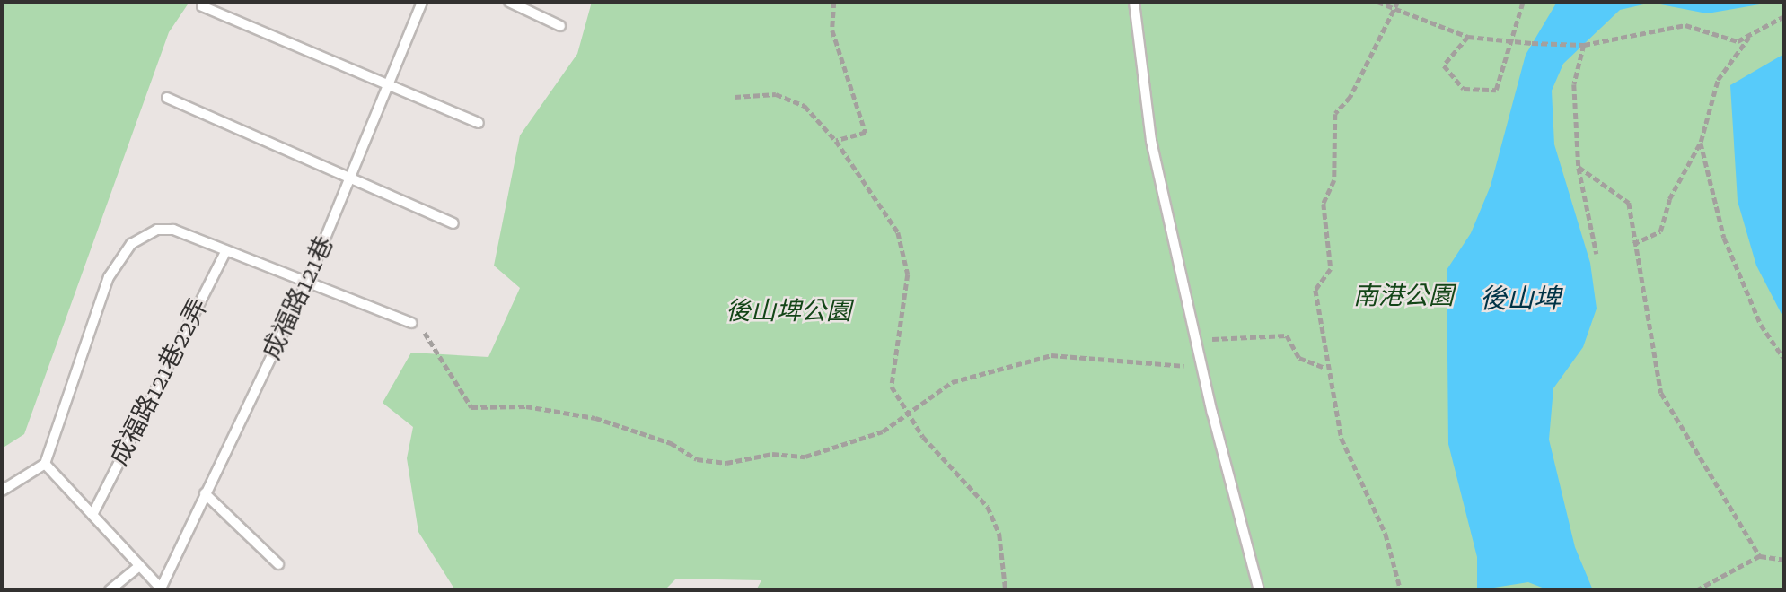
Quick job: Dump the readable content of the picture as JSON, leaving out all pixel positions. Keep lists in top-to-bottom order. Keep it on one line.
{"streets":{"lane":["成福路121巷","成福路121巷22弄"]},"water":["後山埤"],"parks":["南港公園","後山埤公園"]}
